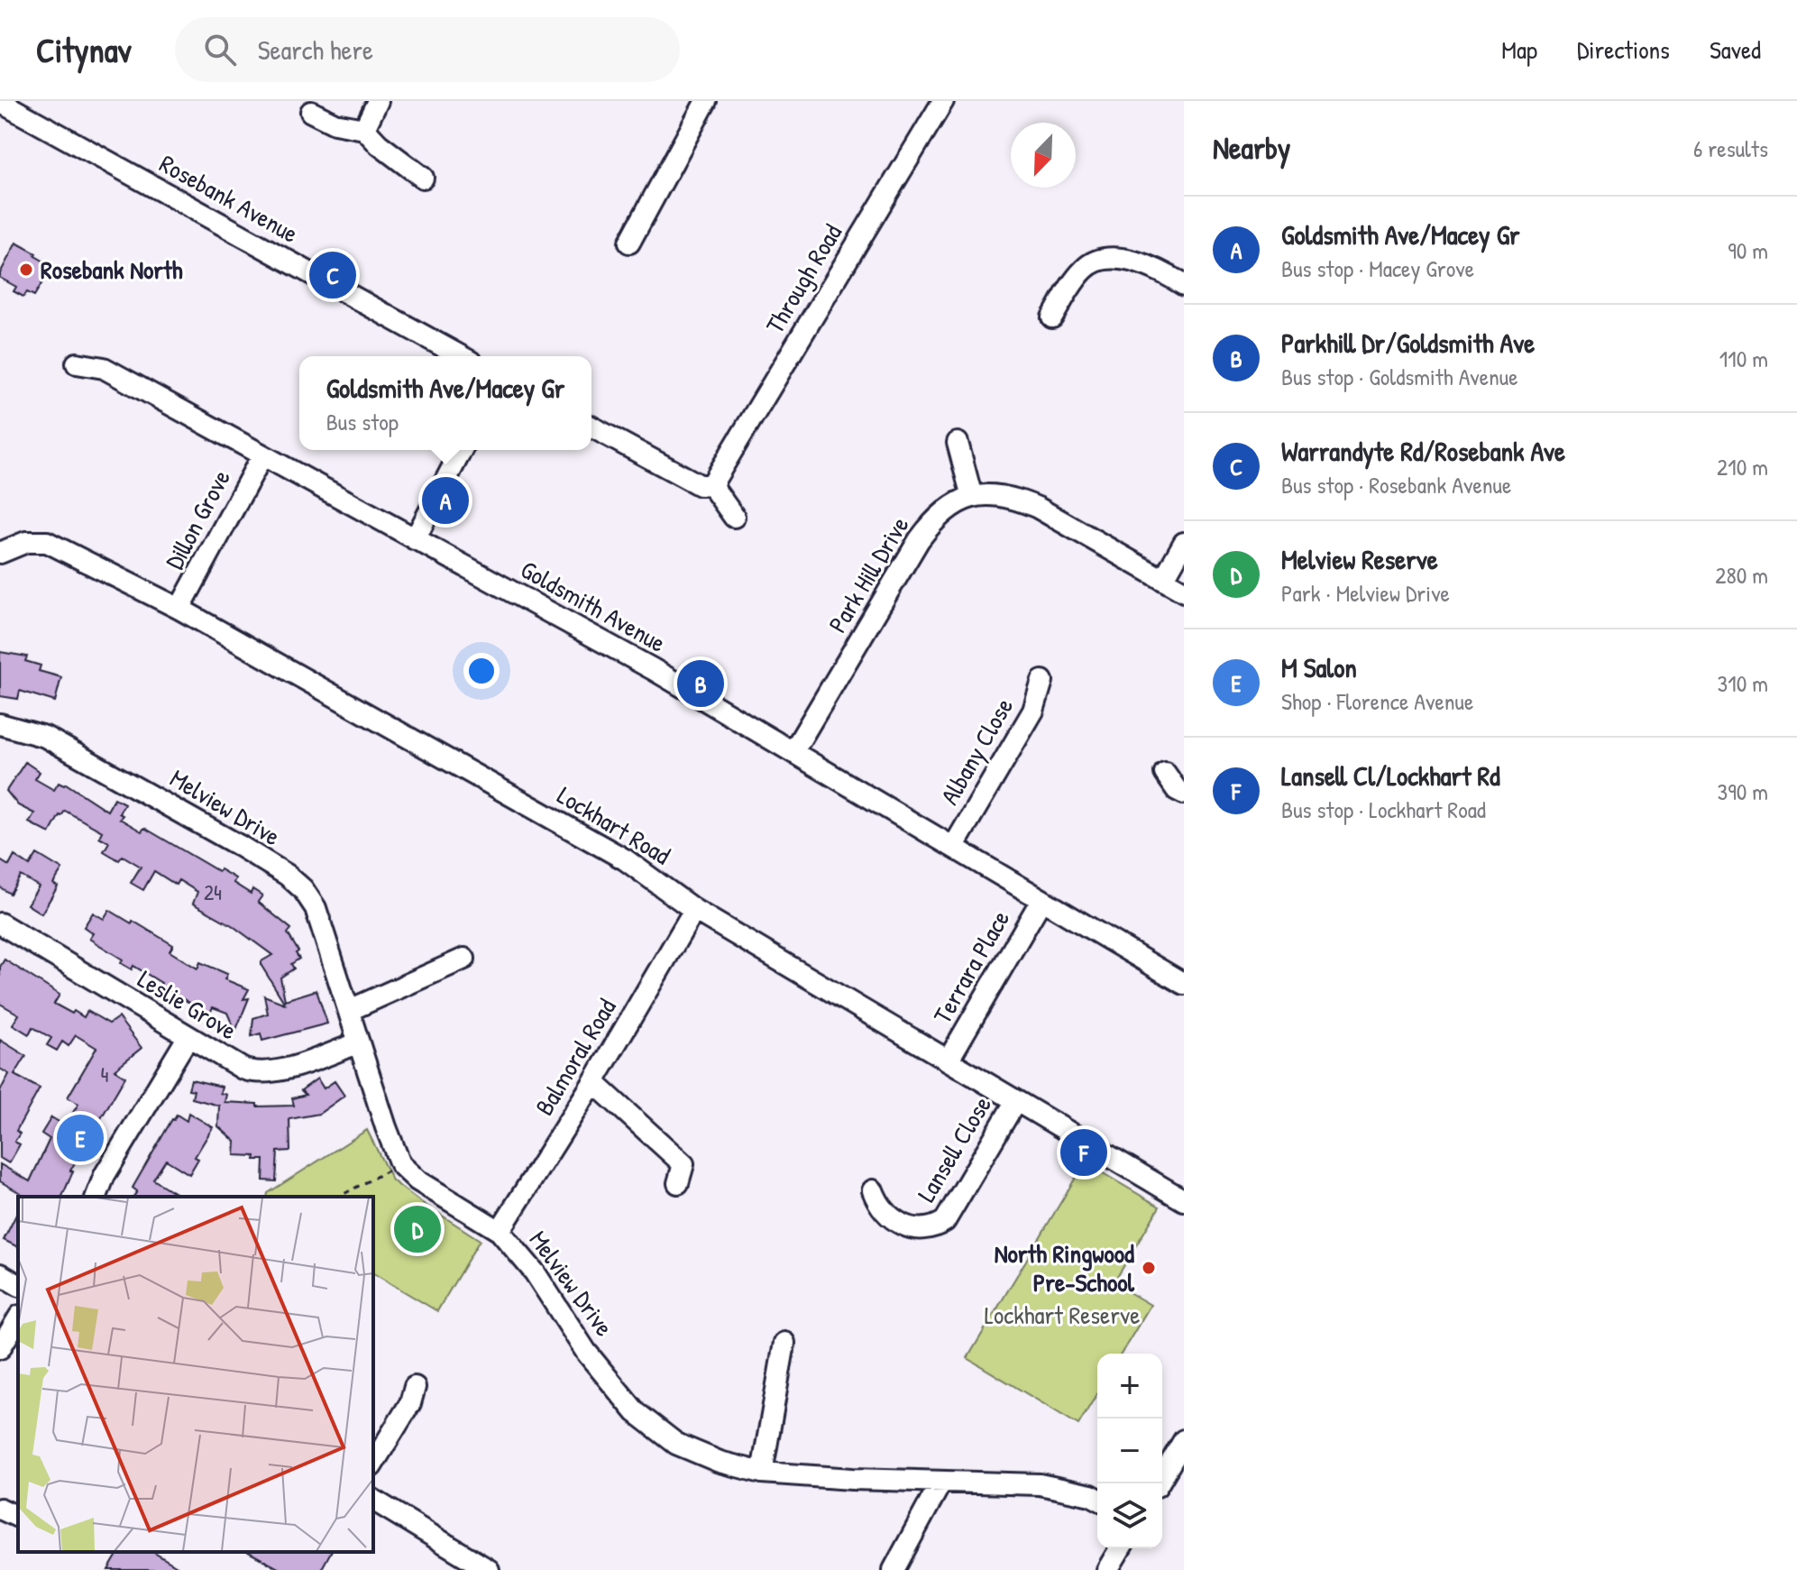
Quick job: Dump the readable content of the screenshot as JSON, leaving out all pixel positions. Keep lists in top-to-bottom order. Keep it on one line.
{"streets":{"street":["Rosebank Avenue","Through Road","Dillon Grove","Park Hill Drive","Goldsmith Avenue","Albany Close","Melview Drive","Lockhart Road","Terrara Place","Leslie Grove","Balmoral Road","Lansell Close"]},"crossings":[["Dillon Grove","Goldsmith Avenue"],["Dillon Grove","Lockhart Road"],["Park Hill Drive","Goldsmith Avenue"],["Goldsmith Avenue","Albany Close"],["Goldsmith Avenue","Terrara Place"],["Melview Drive","Leslie Grove"],["Melview Drive","Balmoral Road"],["Lockhart Road","Terrara Place"],["Lockhart Road","Balmoral Road"],["Lockhart Road","Lansell Close"]],"parks":["Lockhart Reserve"],"places":["Rosebank North","North Ringwood Pre-School"],"house_numbers":["24","4"],"north":"bottom left","page":{"header":"Citynav","search":"Search here","nav":["Map","Directions","Saved"],"heading":["Nearby","6 results"],"list":[{"mark":"A","name":"Goldsmith Ave/Macey Gr","note":"Bus stop · Macey Grove","value":"90 m"},{"mark":"B","name":"Parkhill Dr/Goldsmith Ave","note":"Bus stop · Goldsmith Avenue","value":"110 m"},{"mark":"C","name":"Warrandyte Rd/Rosebank Ave","note":"Bus stop · Rosebank Avenue","value":"210 m"},{"mark":"D","name":"Melview Reserve","note":"Park · Melview Drive","value":"280 m"},{"mark":"E","name":"M Salon","note":"Shop · Florence Avenue","value":"310 m"},{"mark":"F","name":"Lansell Cl/Lockhart Rd","note":"Bus stop · Lockhart Road","value":"390 m"}],"pins":["C","A","B","E","F","D"],"popup":["Goldsmith Ave/Macey Gr","Bus stop"],"map_buttons":["+","−"]}}
